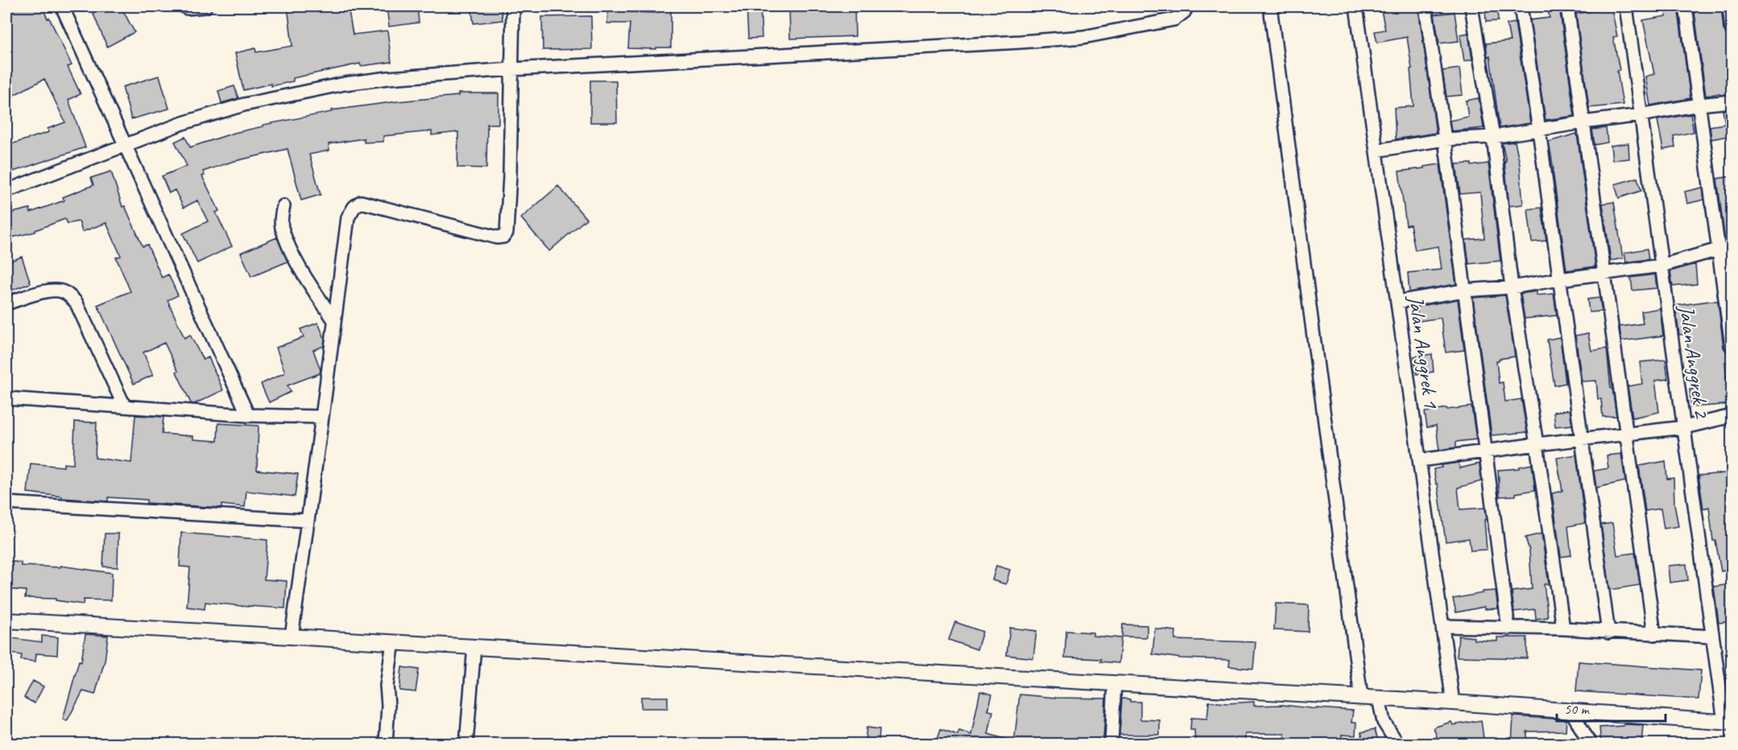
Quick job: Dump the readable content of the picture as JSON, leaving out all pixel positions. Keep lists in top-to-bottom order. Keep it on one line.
{"streets":{"street":["Jalan Anggrek 1","Jalan Anggrek 2"]},"scale_bar":"50 m"}
